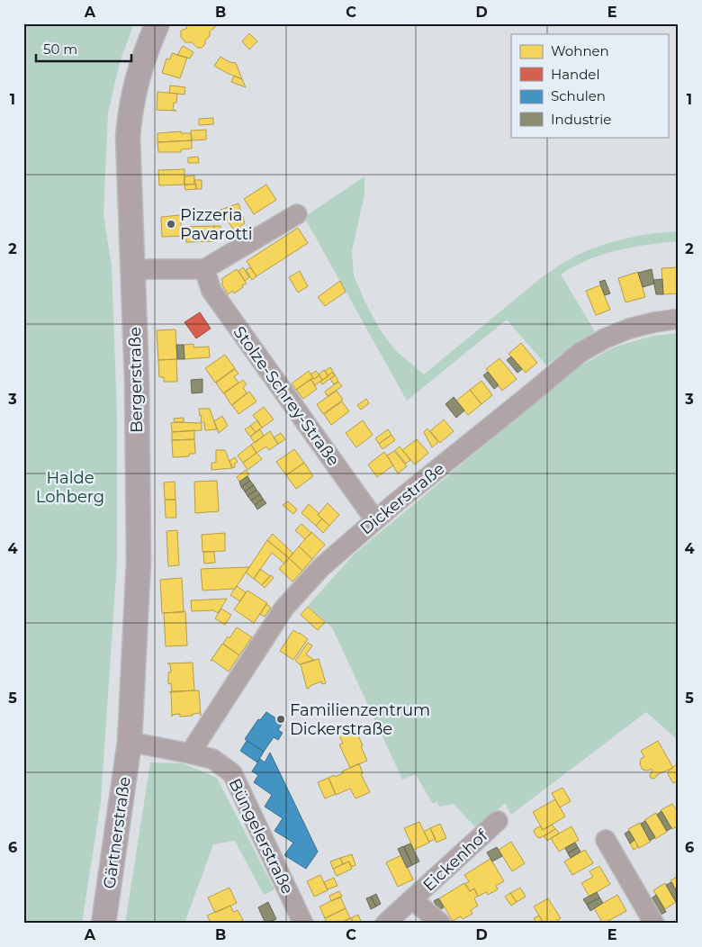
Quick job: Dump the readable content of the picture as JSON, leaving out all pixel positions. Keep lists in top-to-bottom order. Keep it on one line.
{"streets":{"main road":["Bergerstraße","Gärtnerstraße"],"street":["Stolze-Schrey-Straße","Dickerstraße","Büngelerstraße","Eickenhof"]},"crossings":[["Bergerstraße","Gärtnerstraße"],["Bergerstraße","Büngelerstraße"],["Stolze-Schrey-Straße","Dickerstraße"],["Dickerstraße","Büngelerstraße"],["Gärtnerstraße","Büngelerstraße"]],"parks":["Halde Lohberg"],"places":["Pizzeria Pavarotti","Familienzentrum Dickerstraße"],"legend":["Wohnen","Handel","Schulen","Industrie"],"scale_bar":"50 m","grid":{"columns":["A","B","C","D","E"],"rows":["1","2","3","4","5","6"]}}
